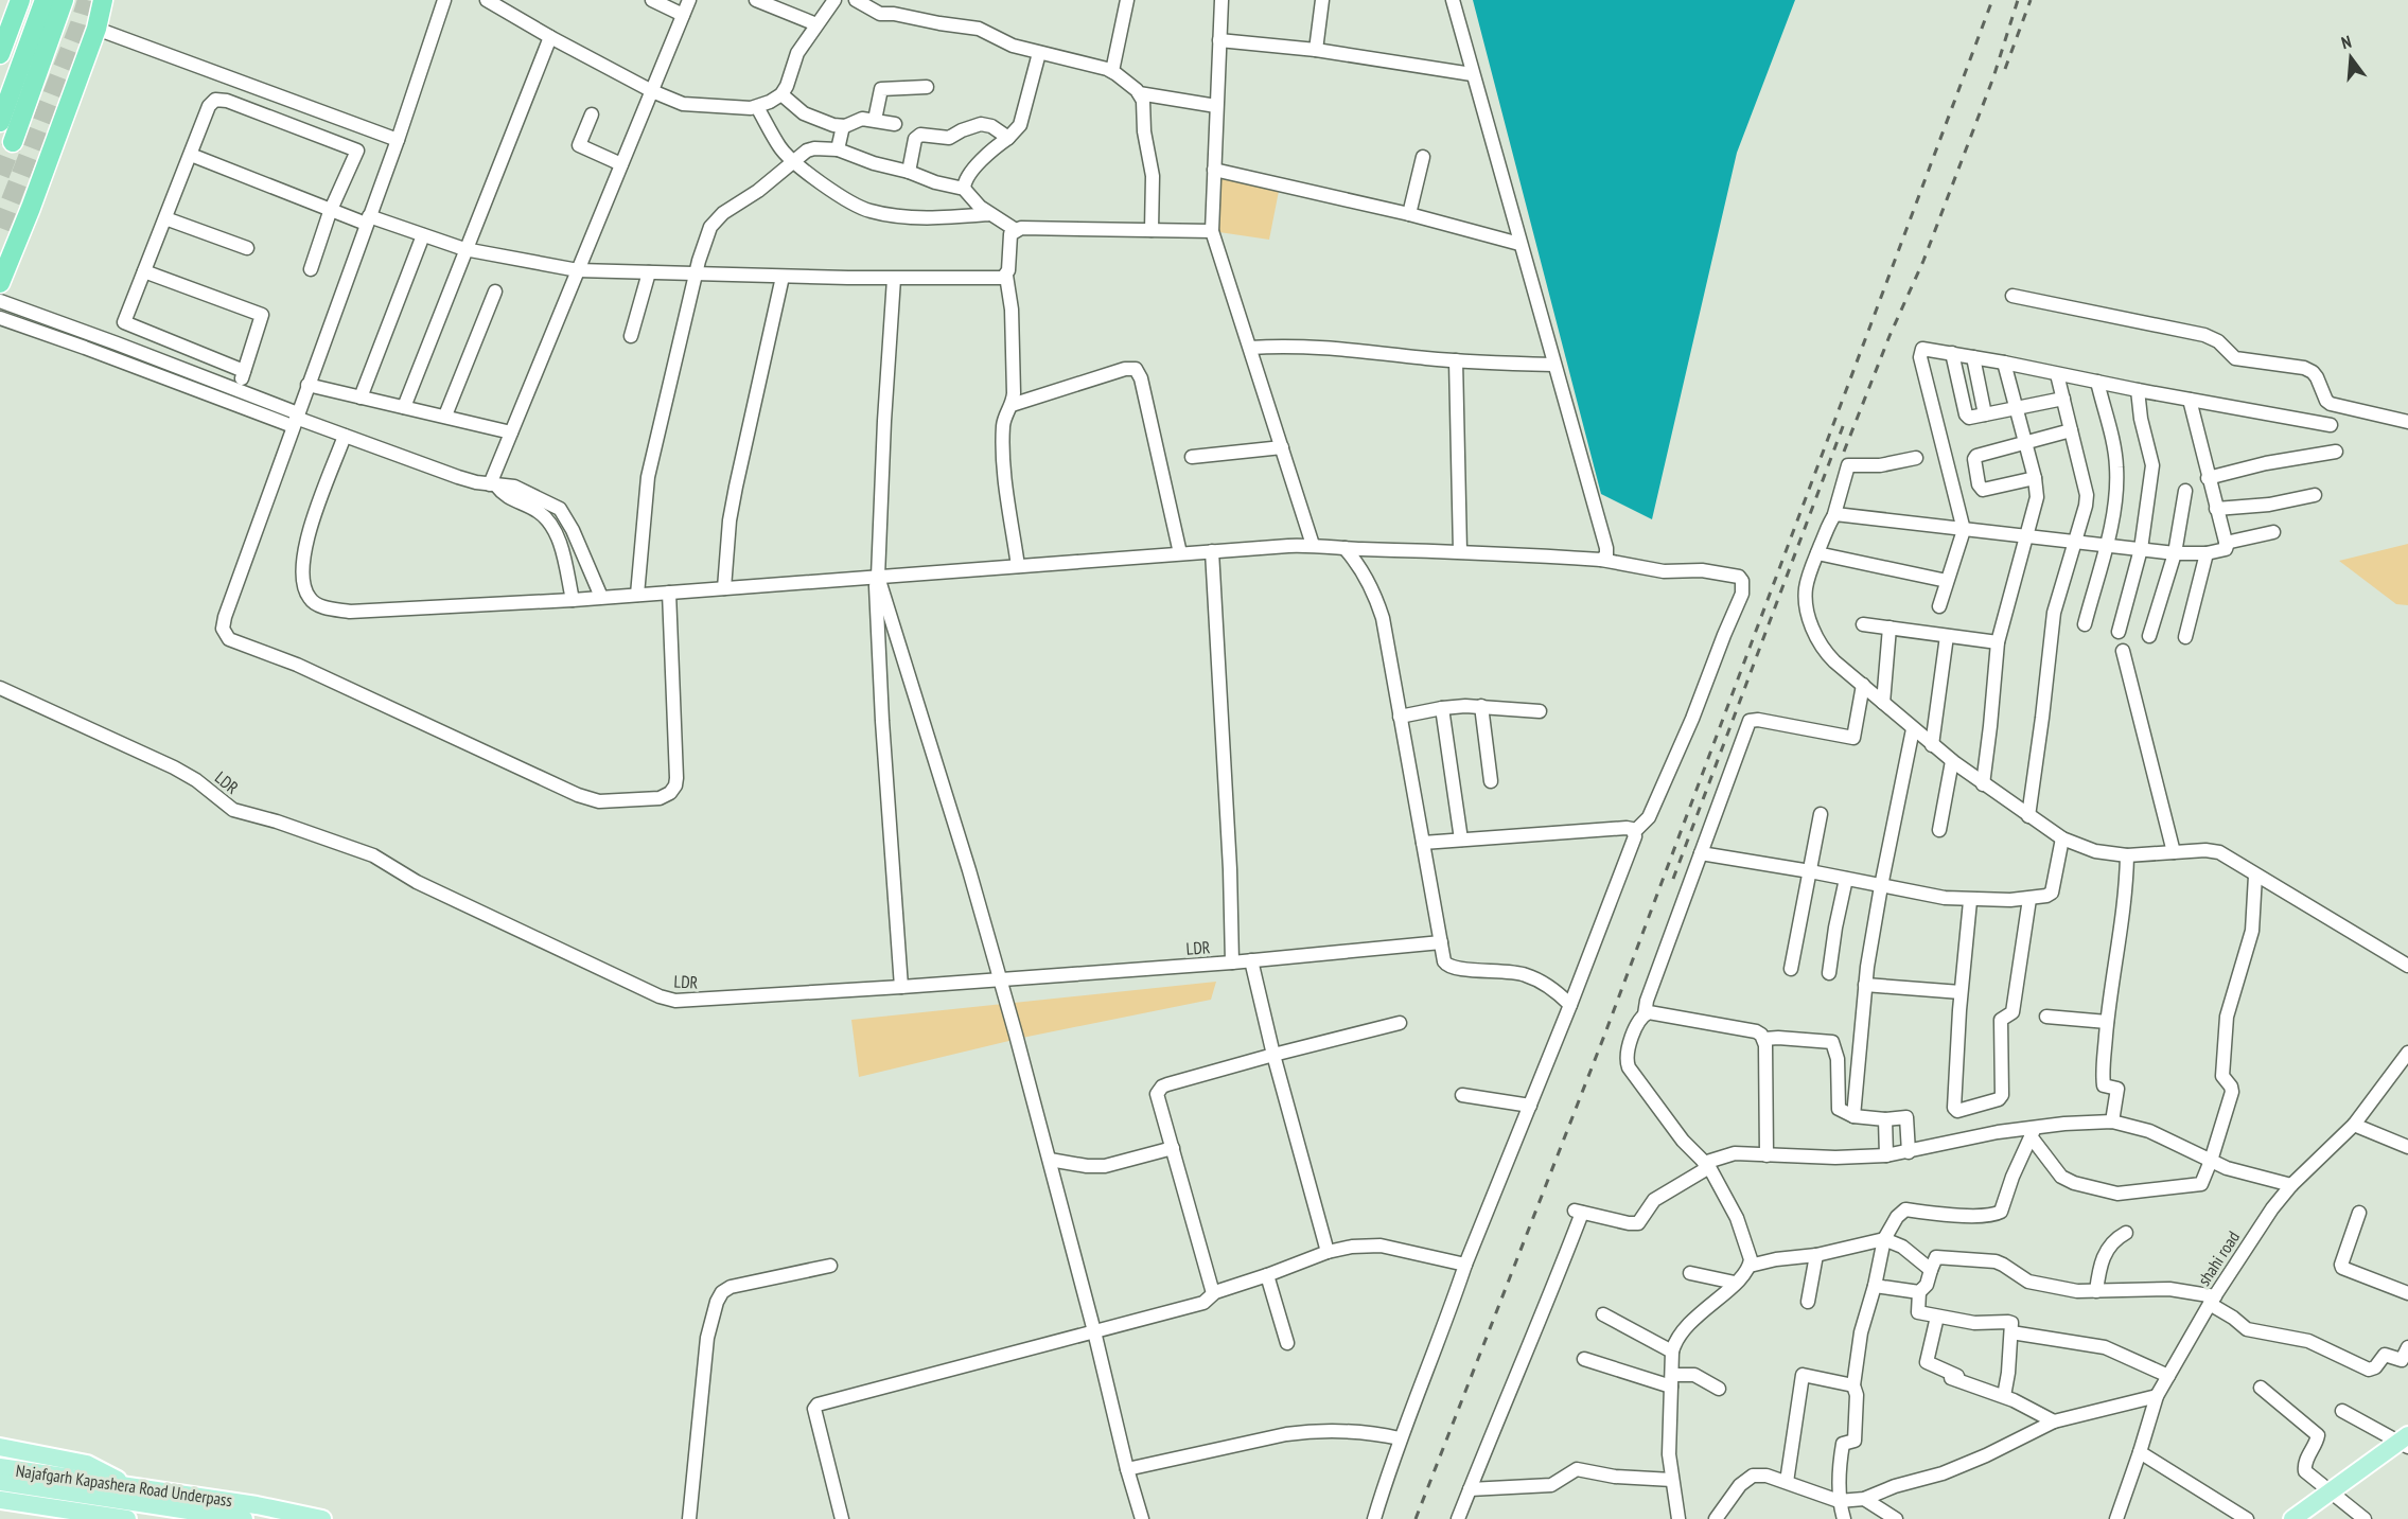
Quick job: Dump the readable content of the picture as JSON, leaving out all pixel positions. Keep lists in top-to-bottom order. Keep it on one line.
{"streets":{"main road":["Najafgarh Kapashera Road Underpass"],"street":["LDR","shahi road"]},"north":"top"}
